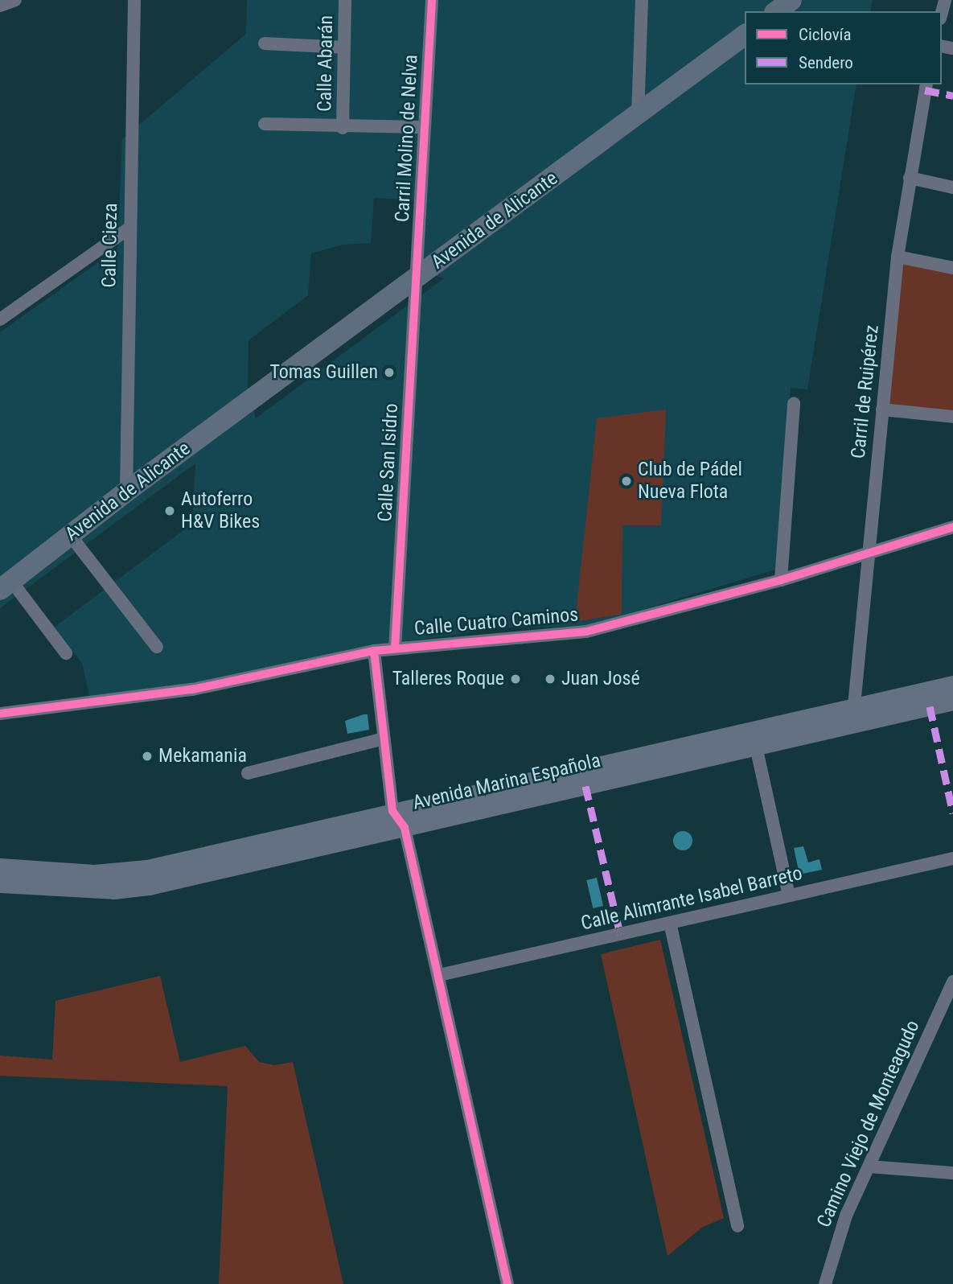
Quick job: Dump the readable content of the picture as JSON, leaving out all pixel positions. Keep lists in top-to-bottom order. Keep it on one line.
{"streets":{"main road":["Avenida de Alicante","Avenida Marina Española"],"street":["Calle Abarán","Carril Molino de Nelva","Calle Cieza","Carril de Ruipérez","Calle San Isidro","Calle Cuatro Caminos","Calle Alimrante Isabel Barreto","Camino Viejo de Monteagudo"]},"crossings":[["Carril Molino de Nelva","Avenida de Alicante"],["Carril Molino de Nelva","Calle San Isidro"],["Avenida de Alicante","Calle Cieza"],["Avenida de Alicante","Calle San Isidro"],["Carril de Ruipérez","Calle Cuatro Caminos"],["Carril de Ruipérez","Avenida Marina Española"],["Calle San Isidro","Calle Cuatro Caminos"]],"places":["Tomas Guillen","Club de Pádel Nueva Flota","Autoferro H&V Bikes","Talleres Roque","Juan José","Mekamania"],"legend":["Ciclovía","Sendero"]}
